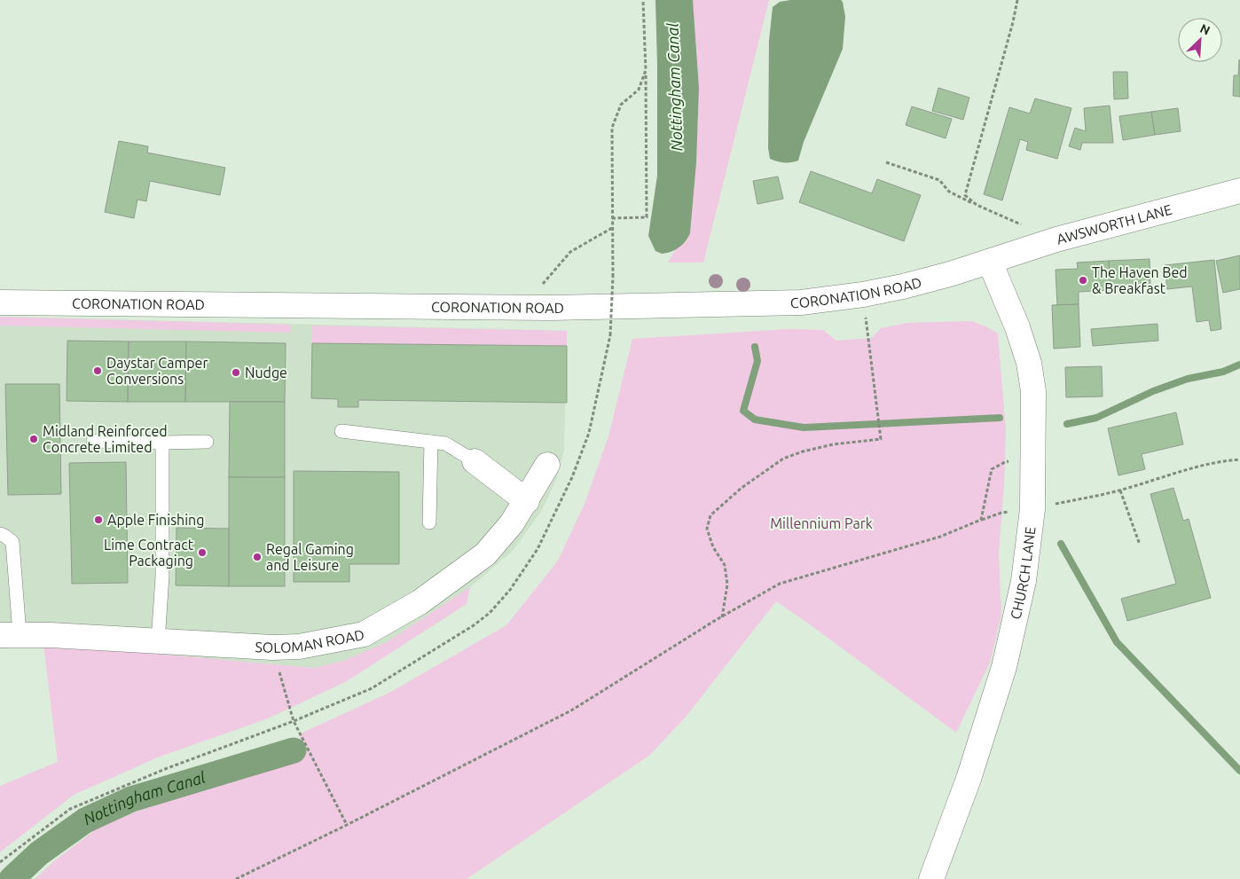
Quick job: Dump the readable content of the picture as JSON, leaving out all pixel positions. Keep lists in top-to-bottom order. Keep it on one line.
{"streets":{"street":["AWSWORTH LANE","CORONATION ROAD","CHURCH LANE","SOLOMAN ROAD"]},"crossings":[["AWSWORTH LANE","CORONATION ROAD"],["AWSWORTH LANE","CHURCH LANE"],["CORONATION ROAD","CHURCH LANE"]],"water":["Nottingham Canal"],"parks":["Millennium Park"],"places":["The Haven Bed & Breakfast","Daystar Camper Conversions","Nudge","Midland Reinforced Concrete Limited","Apple Finishing","Lime Contract Packaging","Regal Gaming and Leisure"],"north":"top right"}
